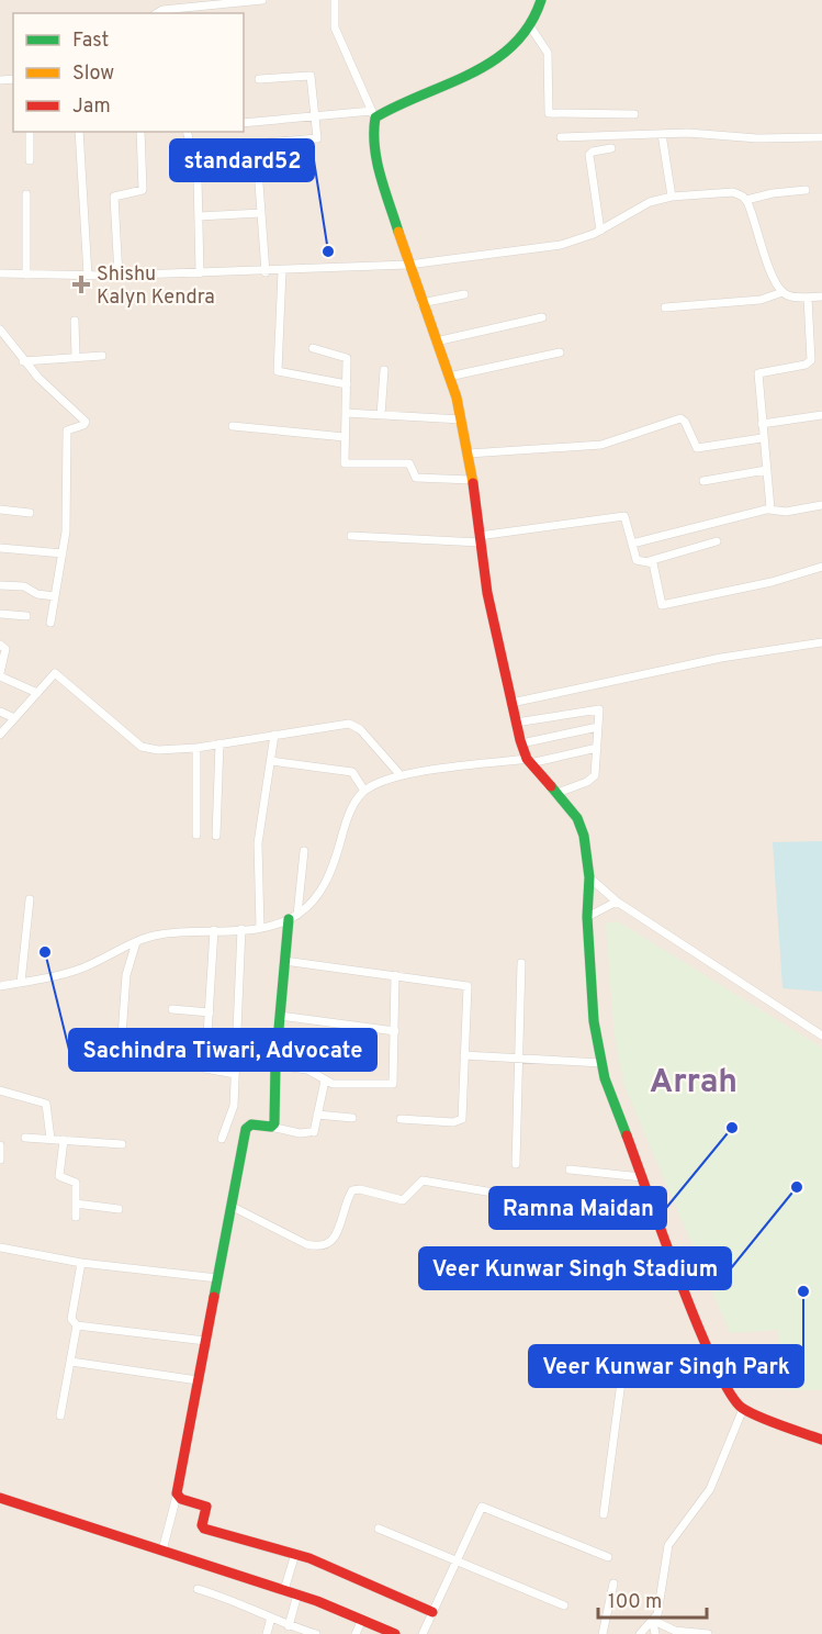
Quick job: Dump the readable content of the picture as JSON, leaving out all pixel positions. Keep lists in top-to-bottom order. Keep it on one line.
{"districts":["Arrah"],"places":{"other":["standard52","Sachindra Tiwari, Advocate","Ramna Maidan","Veer Kunwar Singh Stadium","Veer Kunwar Singh Park"],"health":["Shishu Kalyn Kendra"]},"legend":["Fast","Slow","Jam"],"scale_bar":"100 m"}
